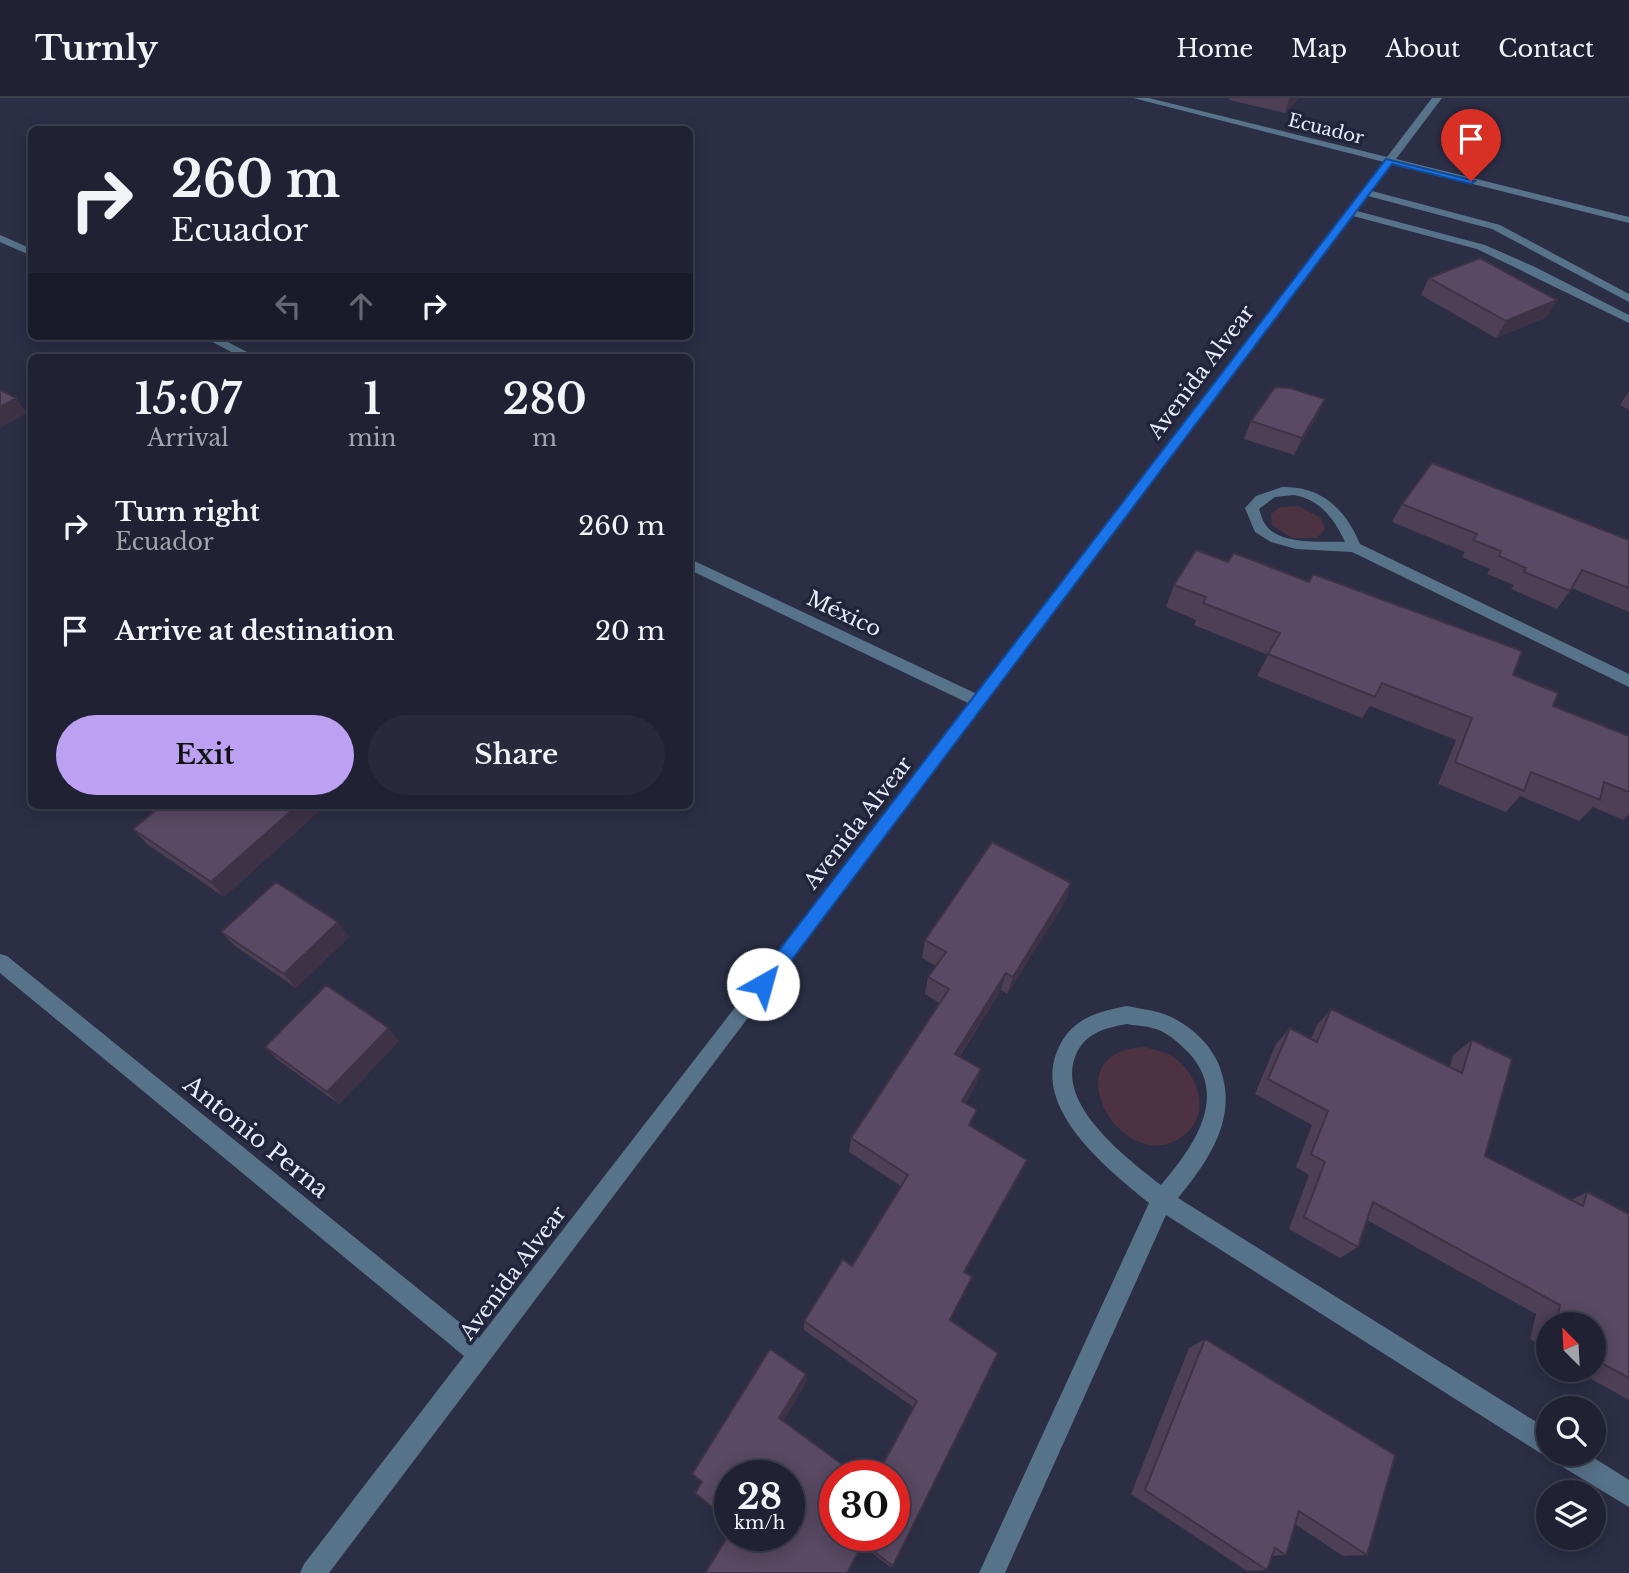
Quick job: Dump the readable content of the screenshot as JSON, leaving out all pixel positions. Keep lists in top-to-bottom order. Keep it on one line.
{"streets":{"street":["Ecuador","Avenida Alvear","México","Antonio Perna"]},"crossings":[["Ecuador","Avenida Alvear"],["Avenida Alvear","México"],["Avenida Alvear","Antonio Perna"]],"north":"top left","page":{"header":"Turnly","nav":["Home","Map","About","Contact"],"turn":["260 m","Ecuador"],"eta":["15:07","Arrival","1","min","280","m"],"list":[{"name":"Turn right","note":"Ecuador","value":"260 m"},{"name":"Arrive at destination","value":"20 m"}],"buttons":["Exit","Share"],"speed":"28 km/h","limit":"30"}}
